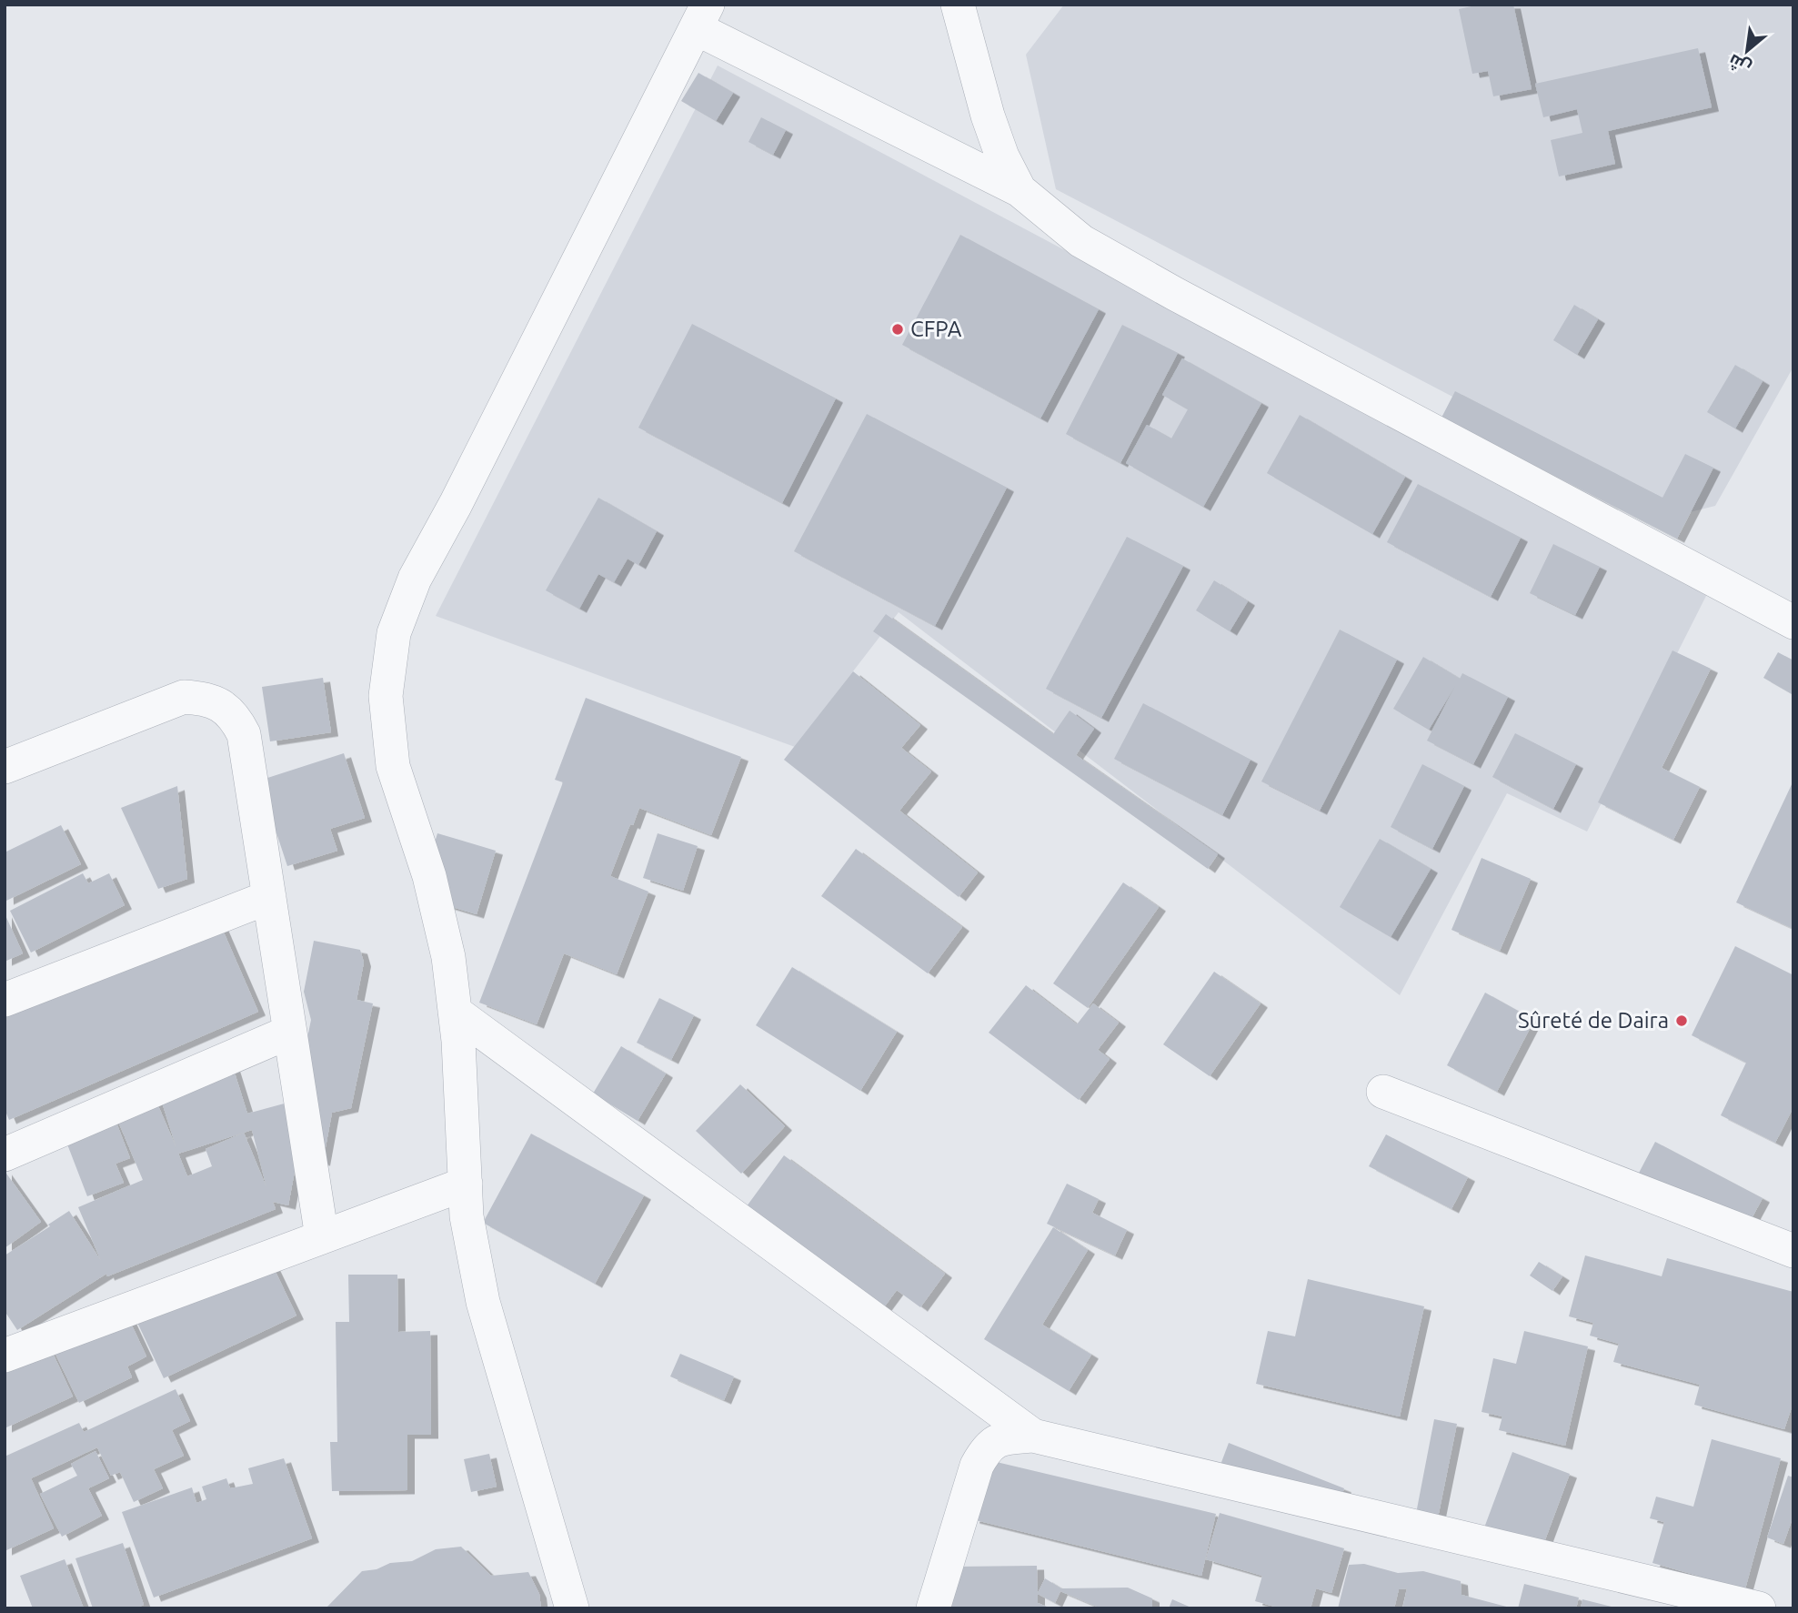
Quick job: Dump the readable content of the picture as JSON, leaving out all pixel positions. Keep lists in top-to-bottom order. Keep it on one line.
{"places":["CFPA","Sûreté de Daira"],"north":"bottom left"}
